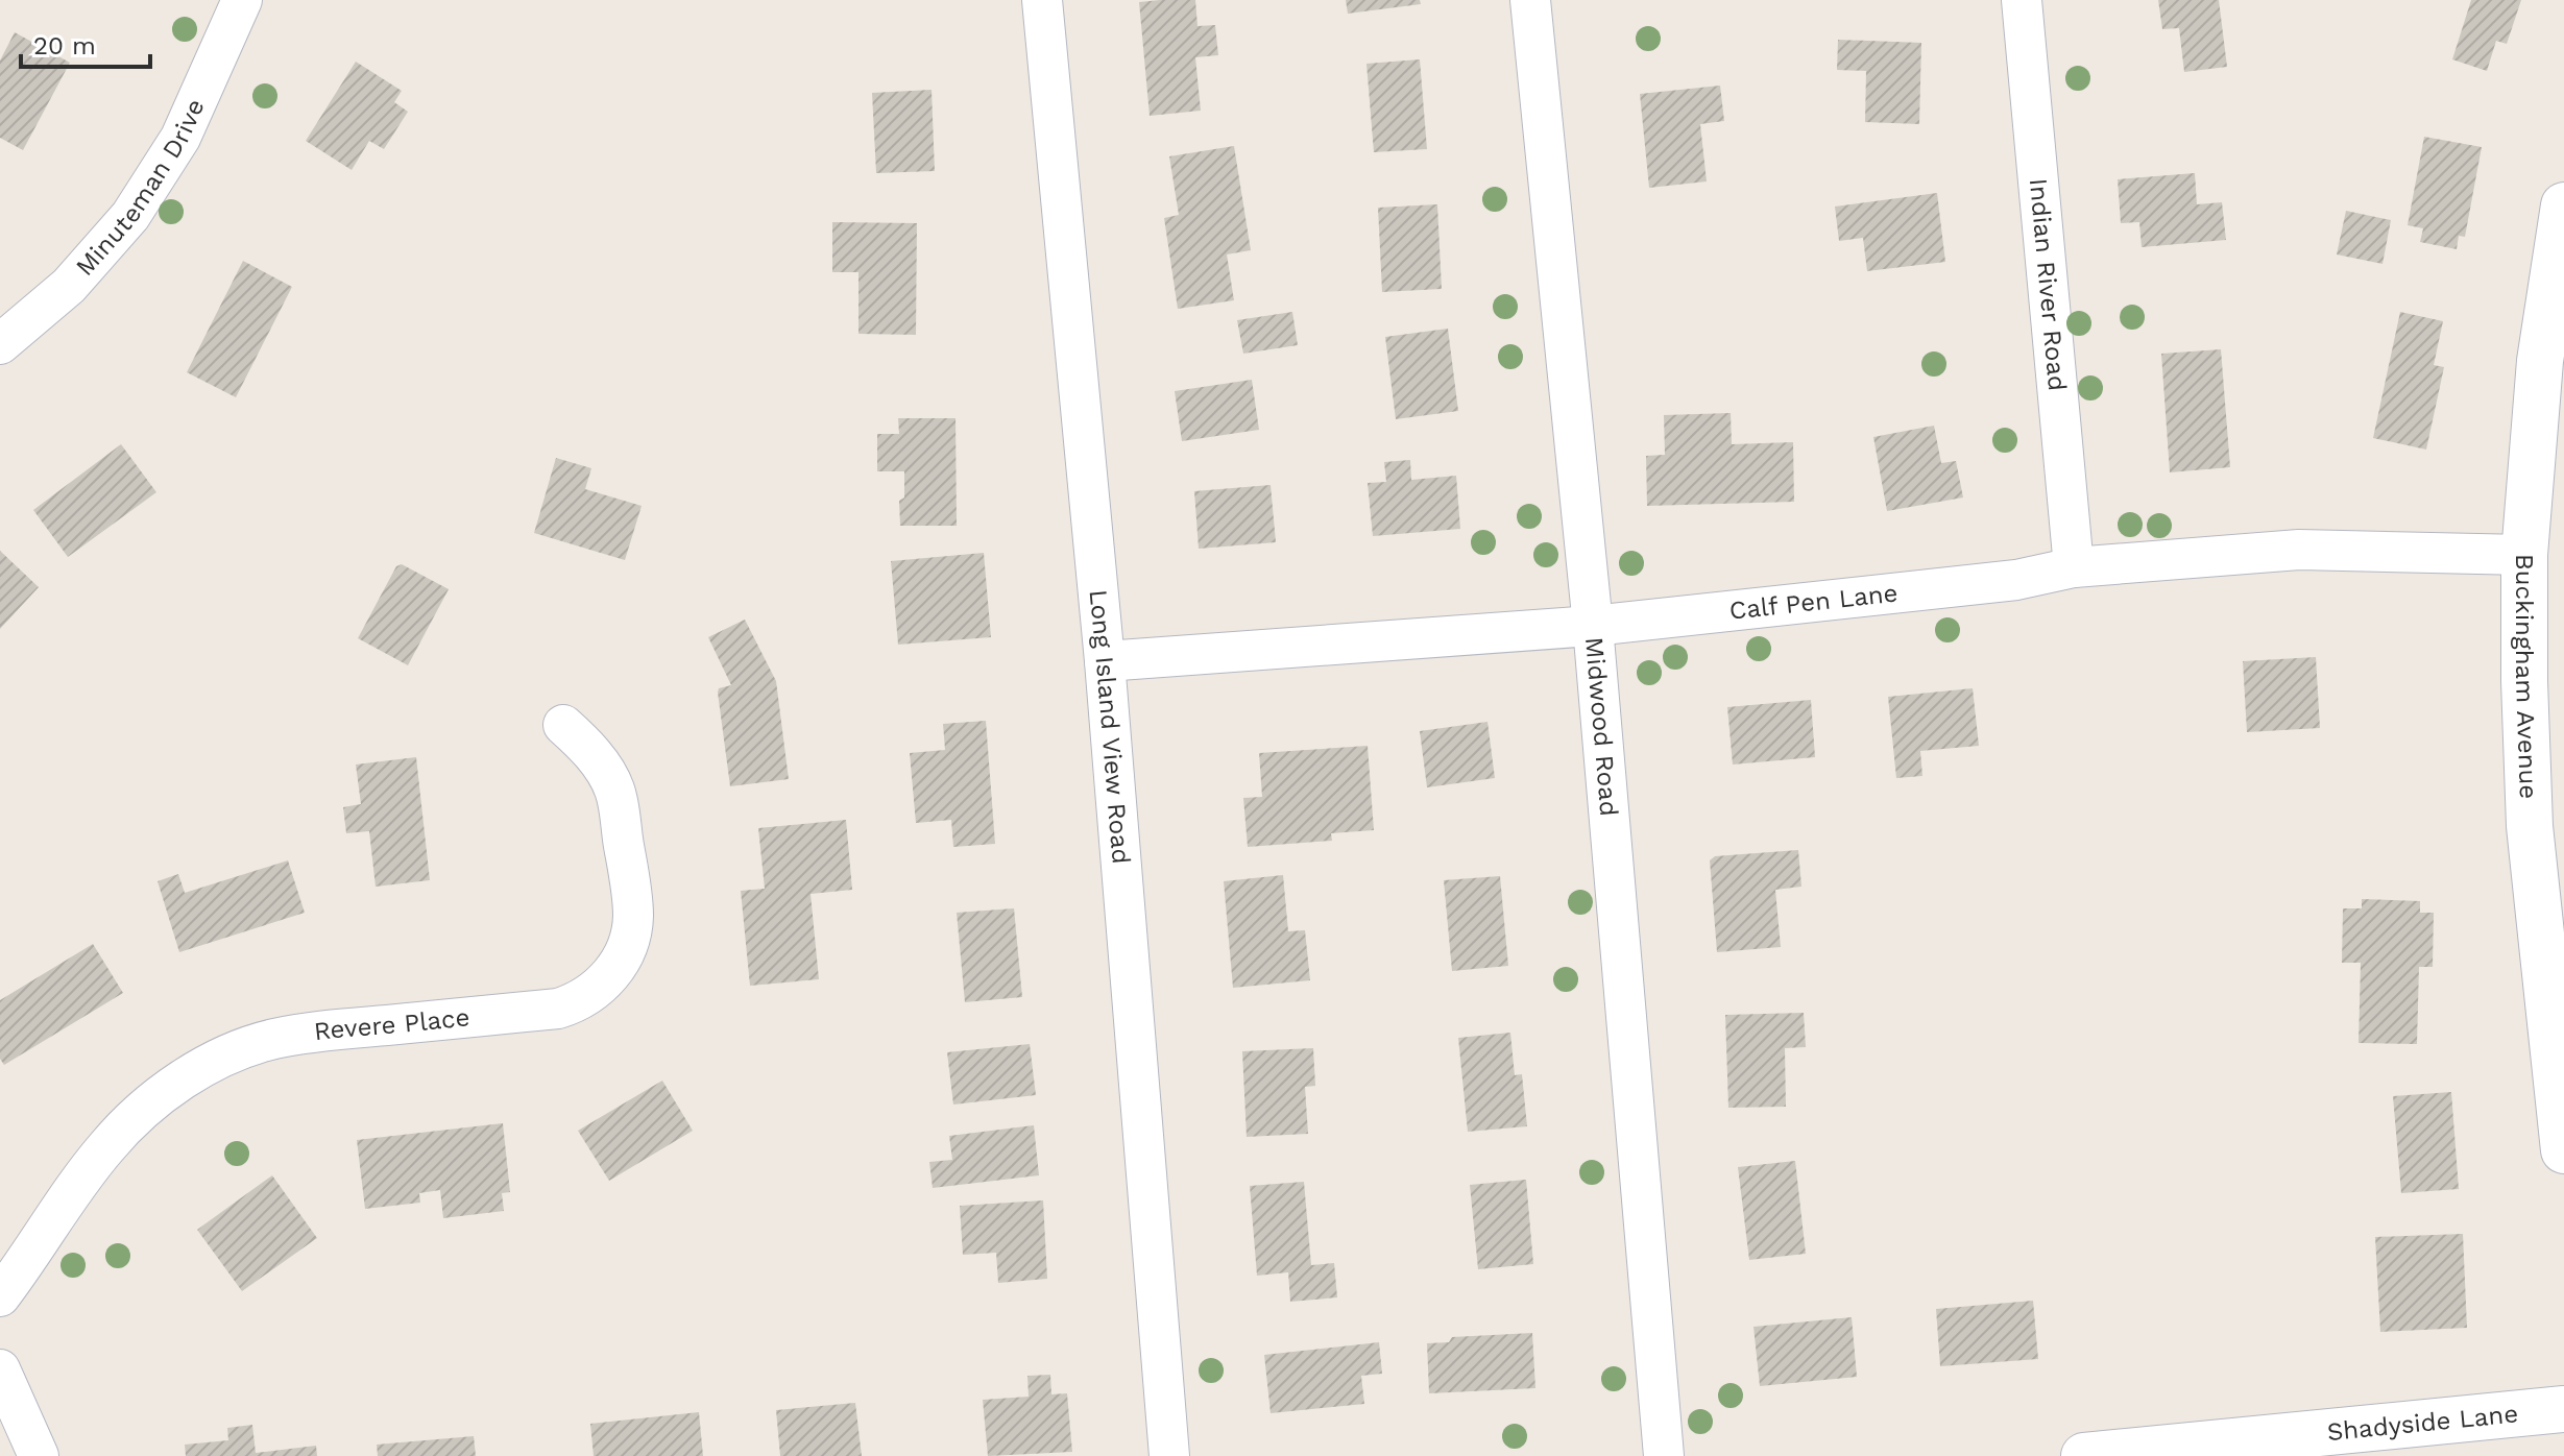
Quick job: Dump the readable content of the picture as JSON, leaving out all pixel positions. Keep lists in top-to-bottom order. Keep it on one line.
{"streets":{"main road":["Buckingham Avenue","Shadyside Lane"],"street":["Minuteman Drive","Indian River Road","Calf Pen Lane","Long Island View Road","Midwood Road","Revere Place"]},"crossings":[["Indian River Road","Calf Pen Lane"],["Calf Pen Lane","Buckingham Avenue"],["Calf Pen Lane","Long Island View Road"],["Calf Pen Lane","Midwood Road"]],"scale_bar":"20 m"}
